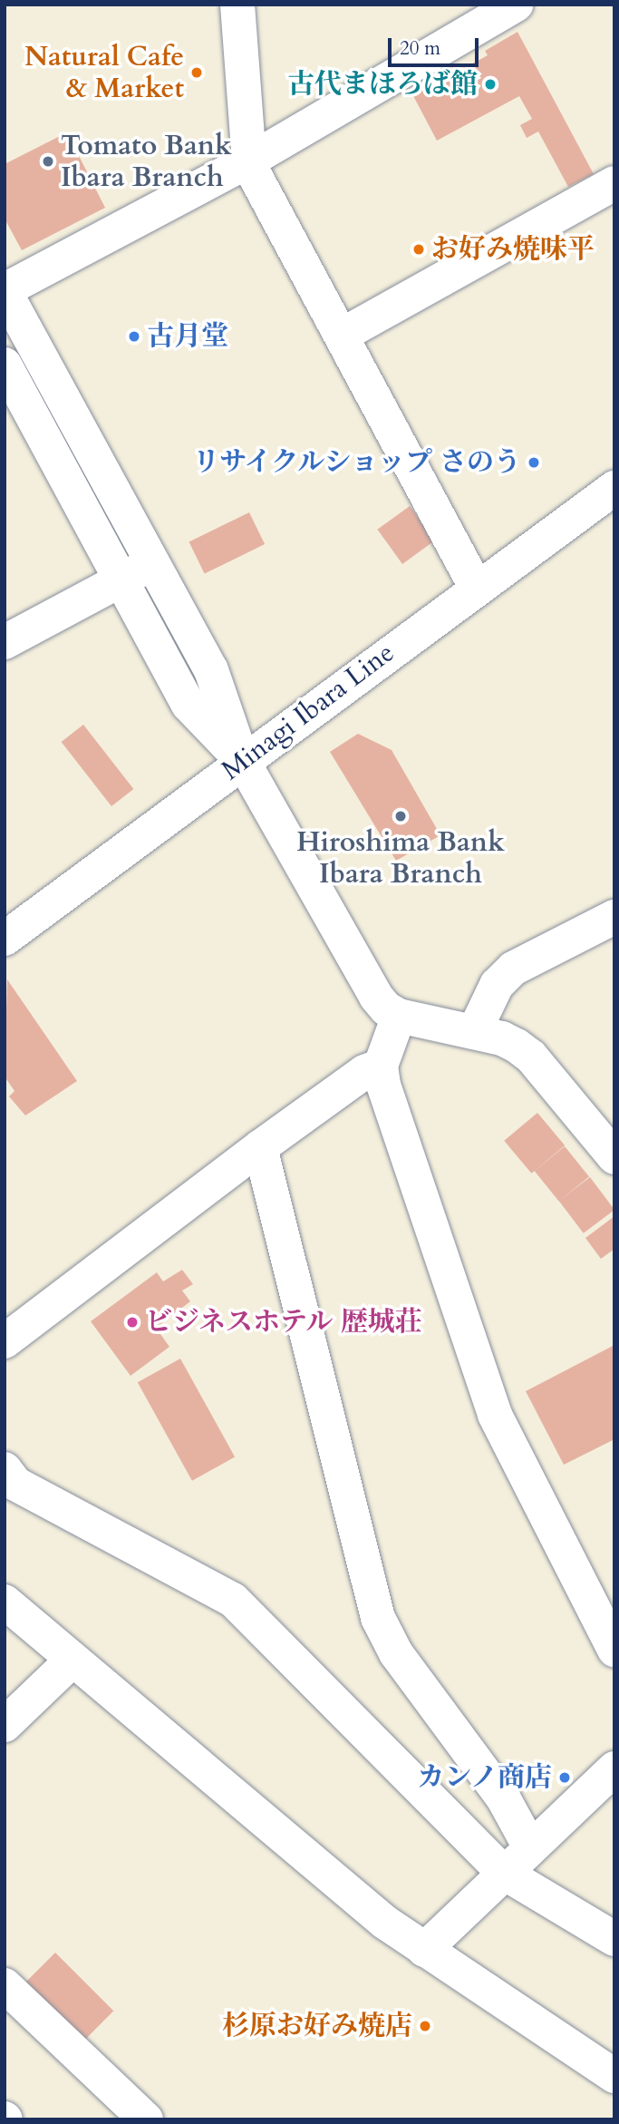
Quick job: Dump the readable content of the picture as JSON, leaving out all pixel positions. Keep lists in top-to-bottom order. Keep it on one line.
{"streets":{"street":["Minagi Ibara Line"]},"places":["Natural Cafe & Market","古代まほろば館","Tomato Bank Ibara Branch","お好み焼味平","古月堂","リサイクルショップ さのう","Hiroshima Bank Ibara Branch","ビジネスホテル 歴城荘","カンノ商店","杉原お好み焼店"],"scale_bar":"20 m"}
